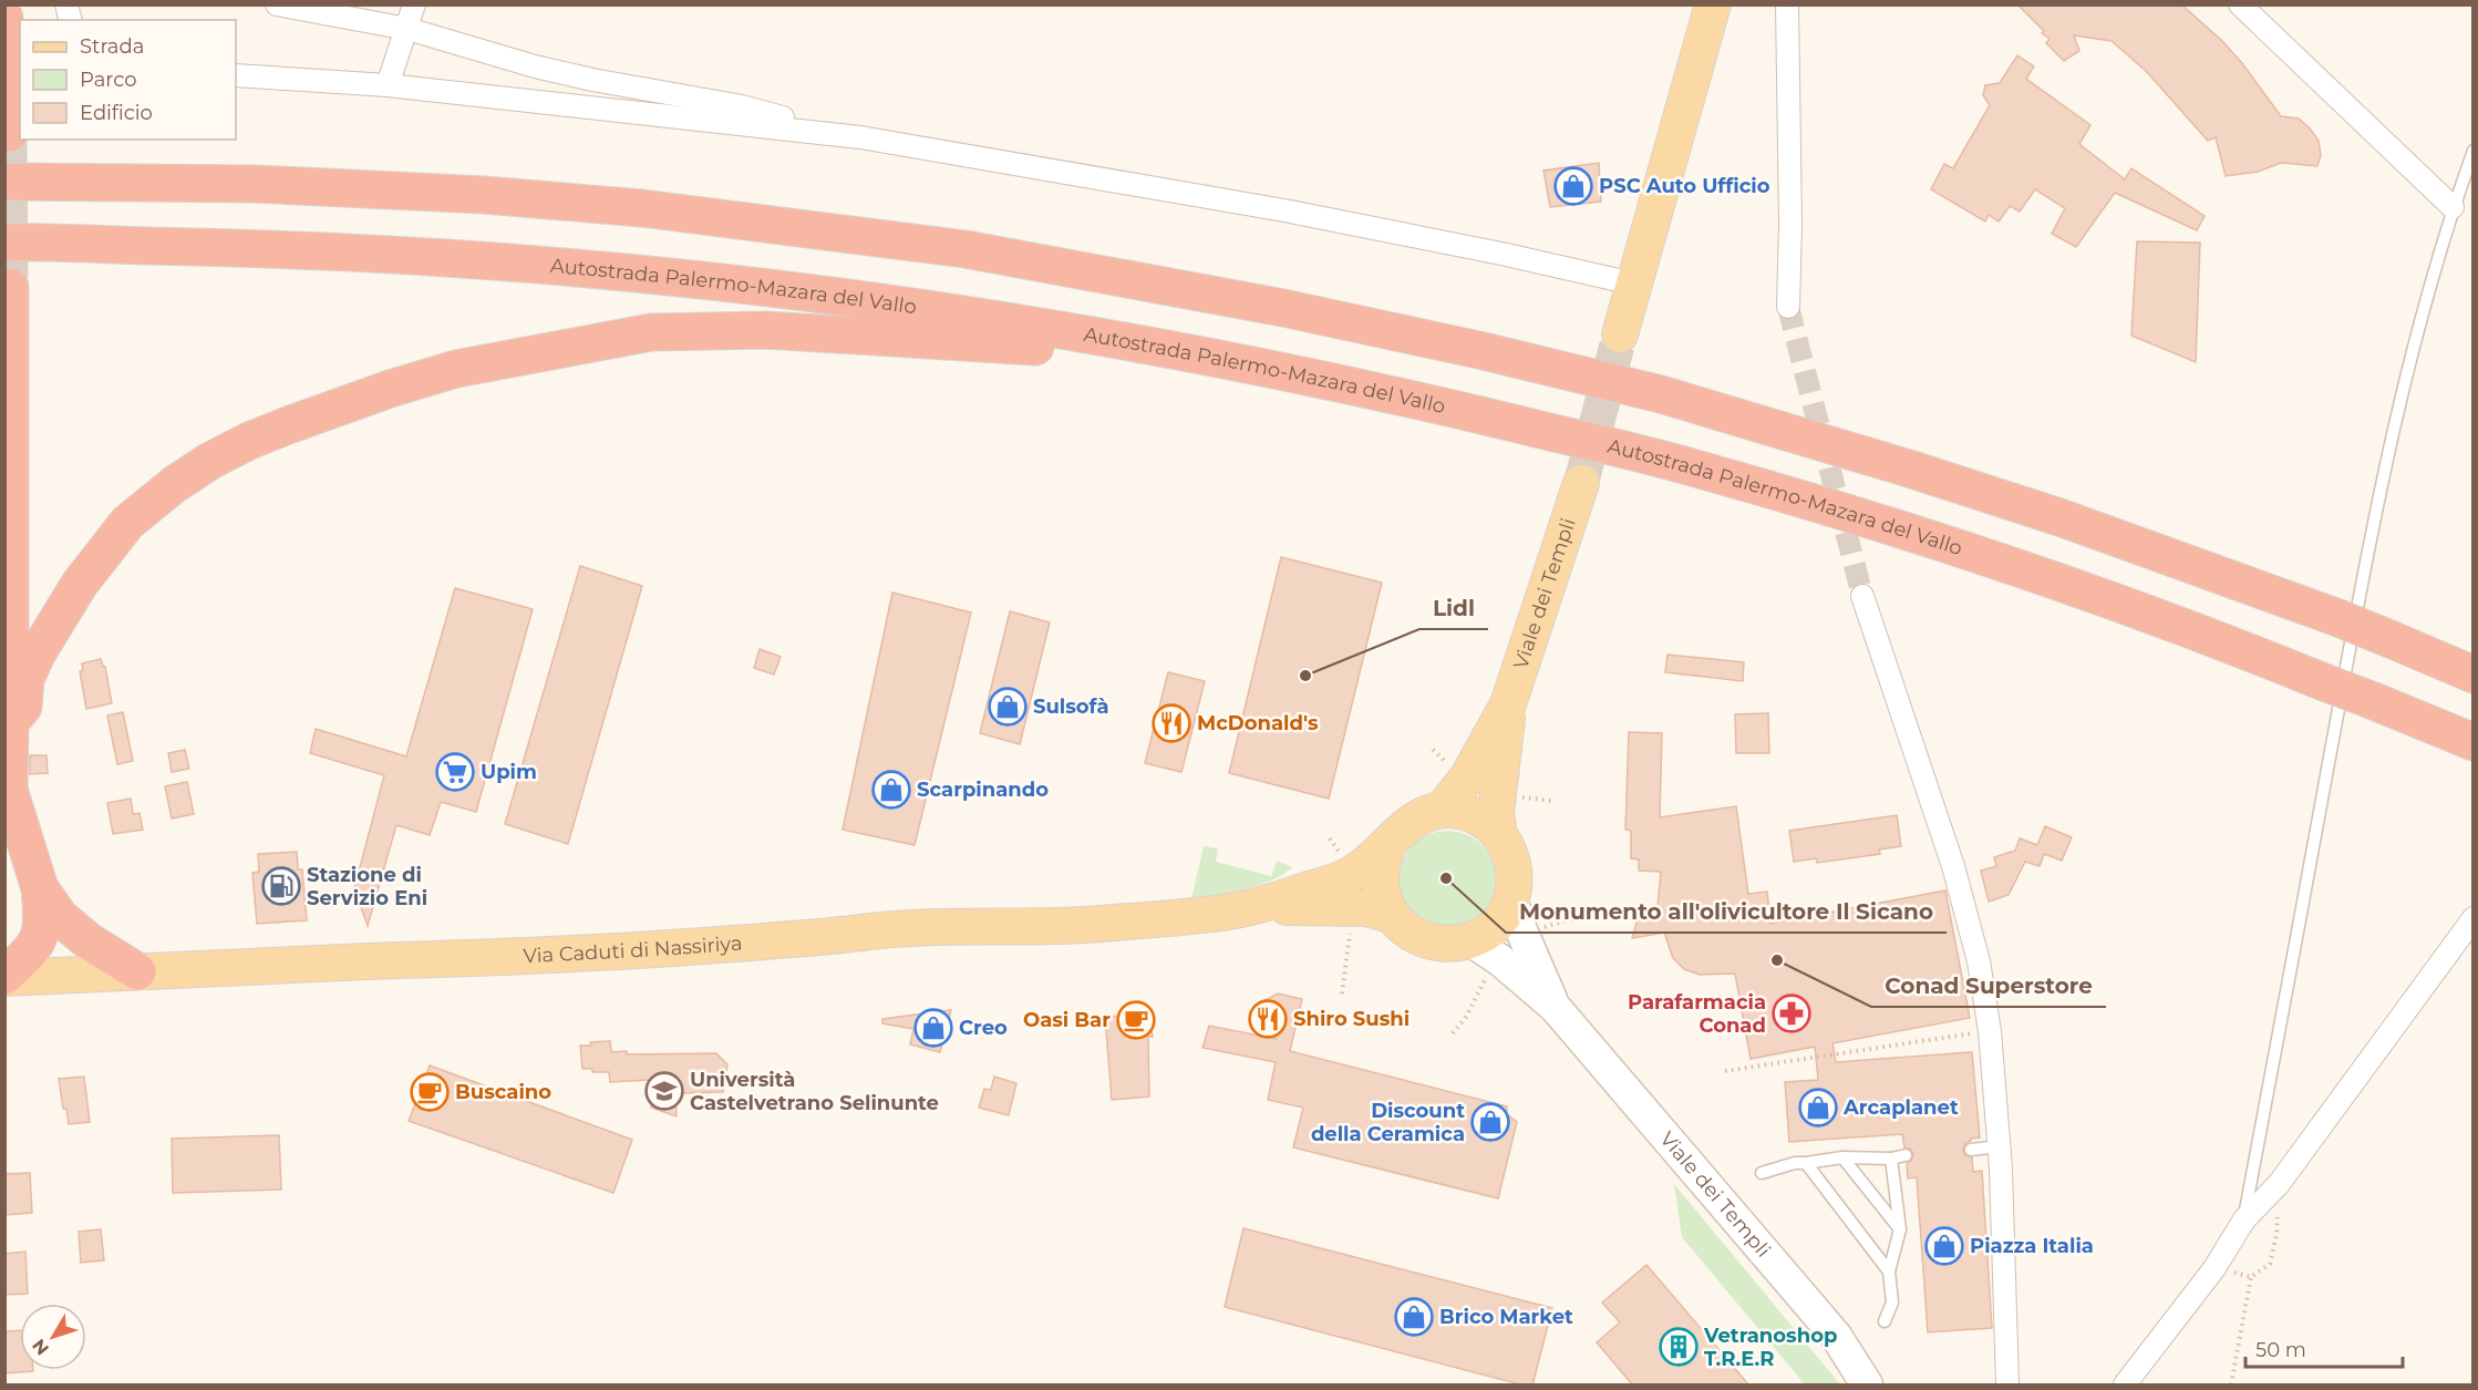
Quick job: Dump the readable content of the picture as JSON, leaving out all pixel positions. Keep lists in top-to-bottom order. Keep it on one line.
{"streets":{"highway":["Autostrada Palermo-Mazara del Vallo"],"main road":["Viale dei Templi","Via Caduti di Nassiriya"]},"places":{"shop":["PSC Auto Ufficio","Sulsofà","Scarpinando","Creo","Arcaplanet","Discount della Ceramica","Piazza Italia","Brico Market"],"other":["Lidl","Monumento all'olivicultore Il Sicano","Conad Superstore"],"restaurant":["McDonald's","Shiro Sushi"],"supermarket":["Upim"],"fuel station":["Stazione di Servizio Eni"],"pharmacy":["Parafarmacia Conad"],"cafe":["Oasi Bar","Buscaino"],"school or university":["Università Castelvetrano Selinunte"],"building":["Vetranoshop T.R.E.R"]},"legend":["Strada","Parco","Edificio"],"scale_bar":"50 m","north":"bottom left"}
